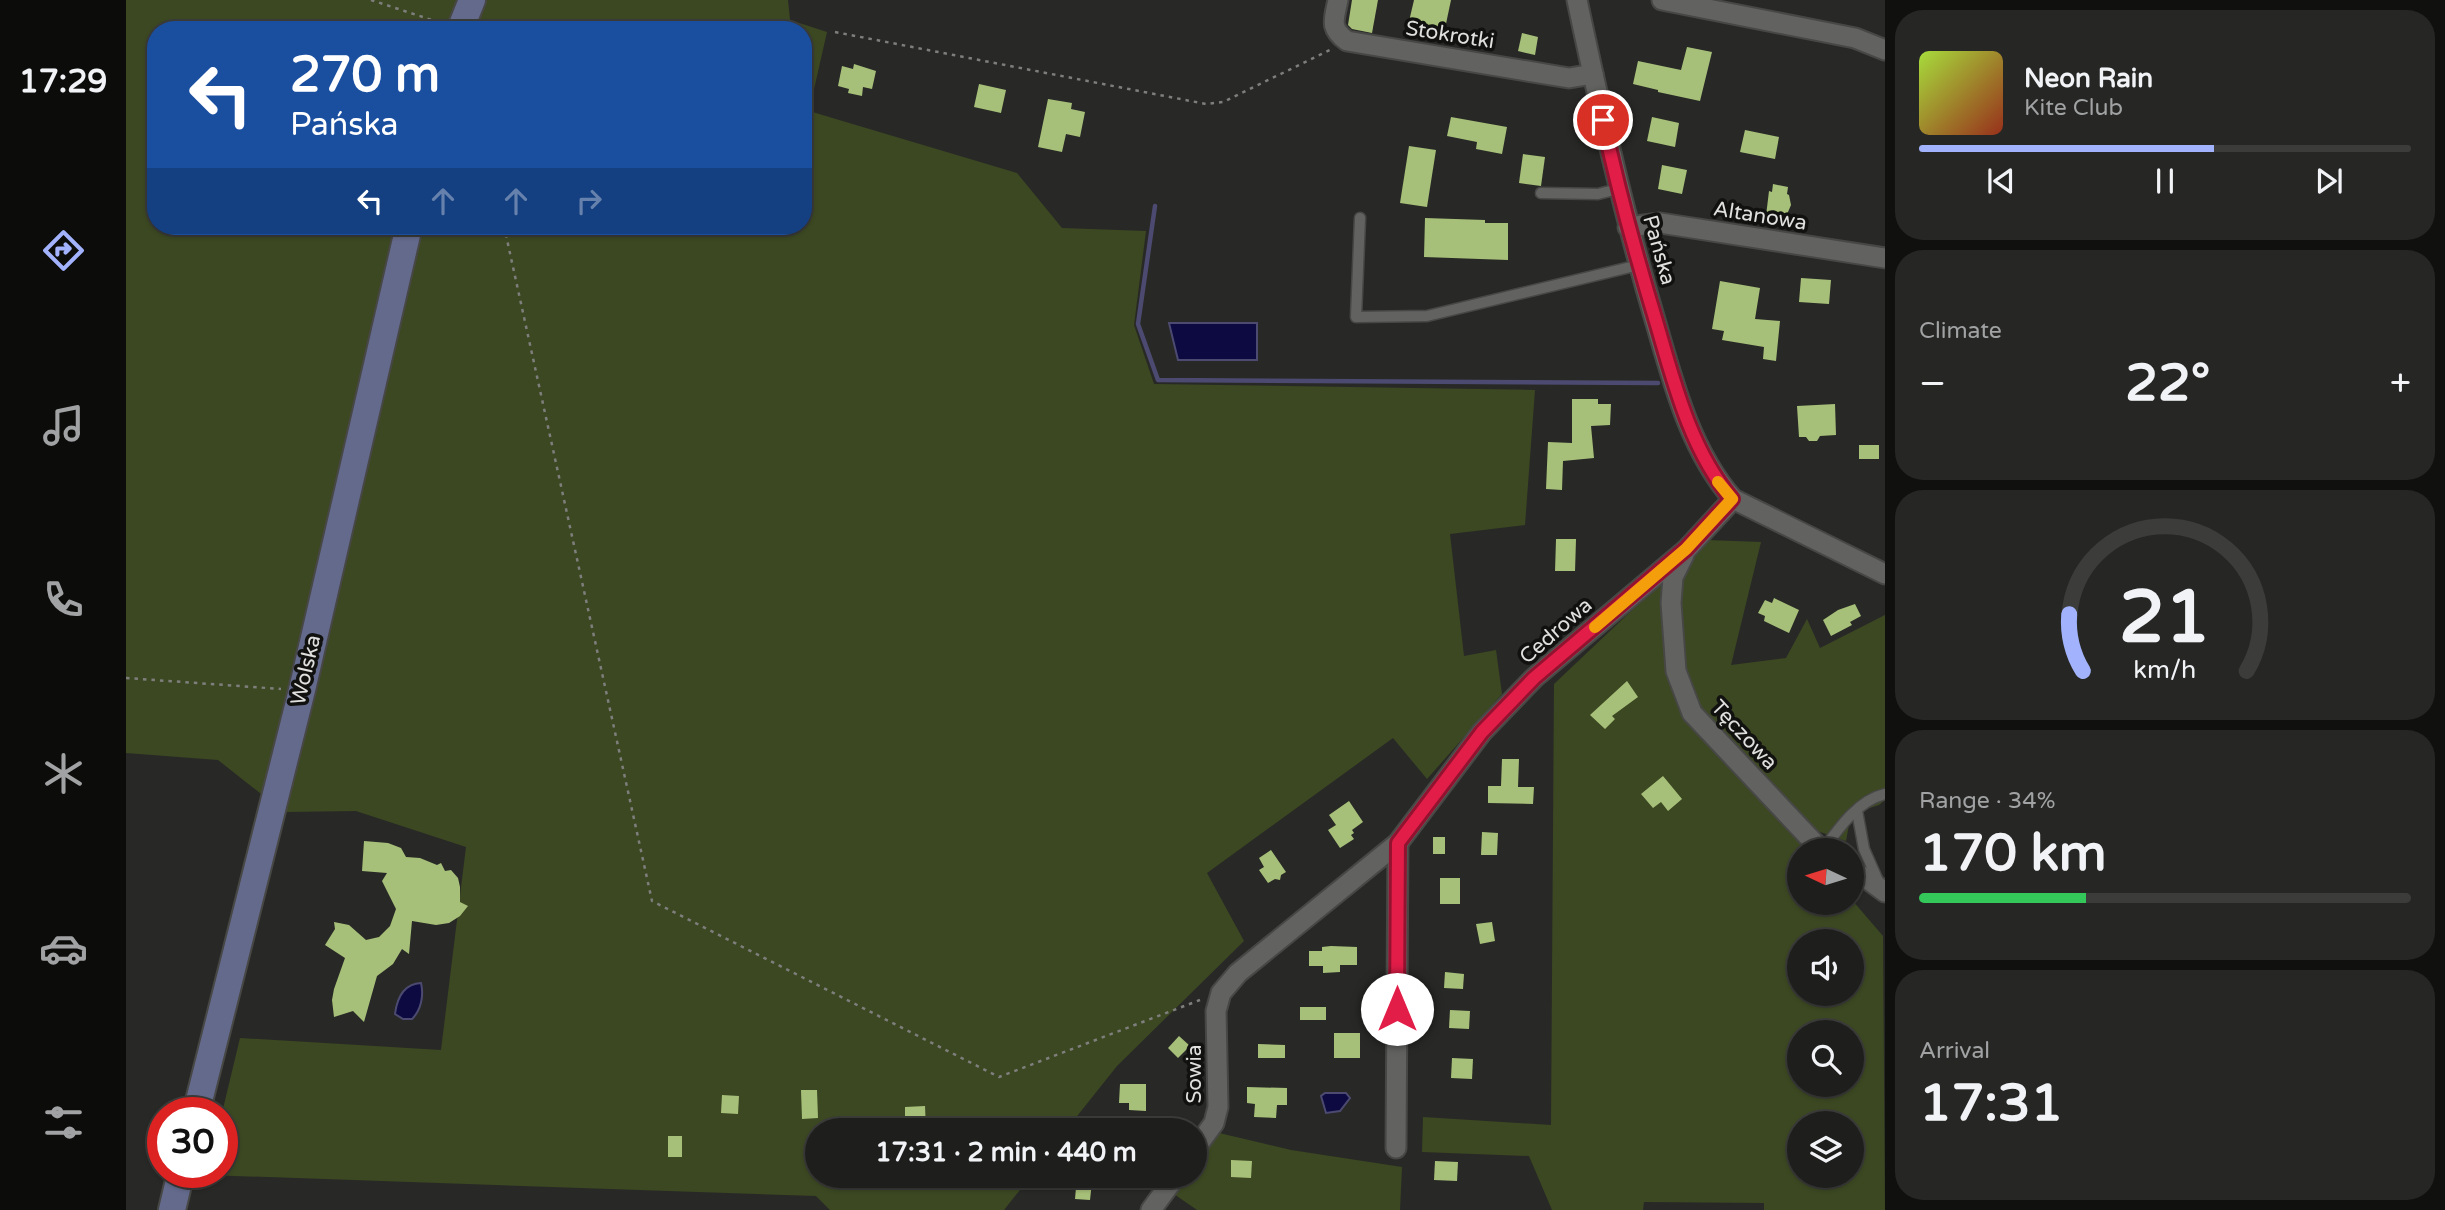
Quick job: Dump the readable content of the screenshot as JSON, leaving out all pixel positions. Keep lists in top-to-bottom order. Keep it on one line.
{"streets":{"street":["Stokrotki","Altanowa","Pańska","Cedrowa","Wolska","Tęczowa","Sowia"]},"crossings":[["Stokrotki","Pańska"],["Altanowa","Pańska"],["Pańska","Cedrowa"],["Cedrowa","Tęczowa"],["Cedrowa","Sowia"]],"north":"left","page":{"tabs":"17:29","turn":["270 m","Pańska"],"song":["Neon Rain","Kite Club"],"tile":["Climate",["Range · 34%","170 km"],["Arrival","17:31"]],"heat":["−","22°","+"],"limit":"30","trip":"17:31 · 2 min · 440 m","gauge":["21","km/h"]}}
